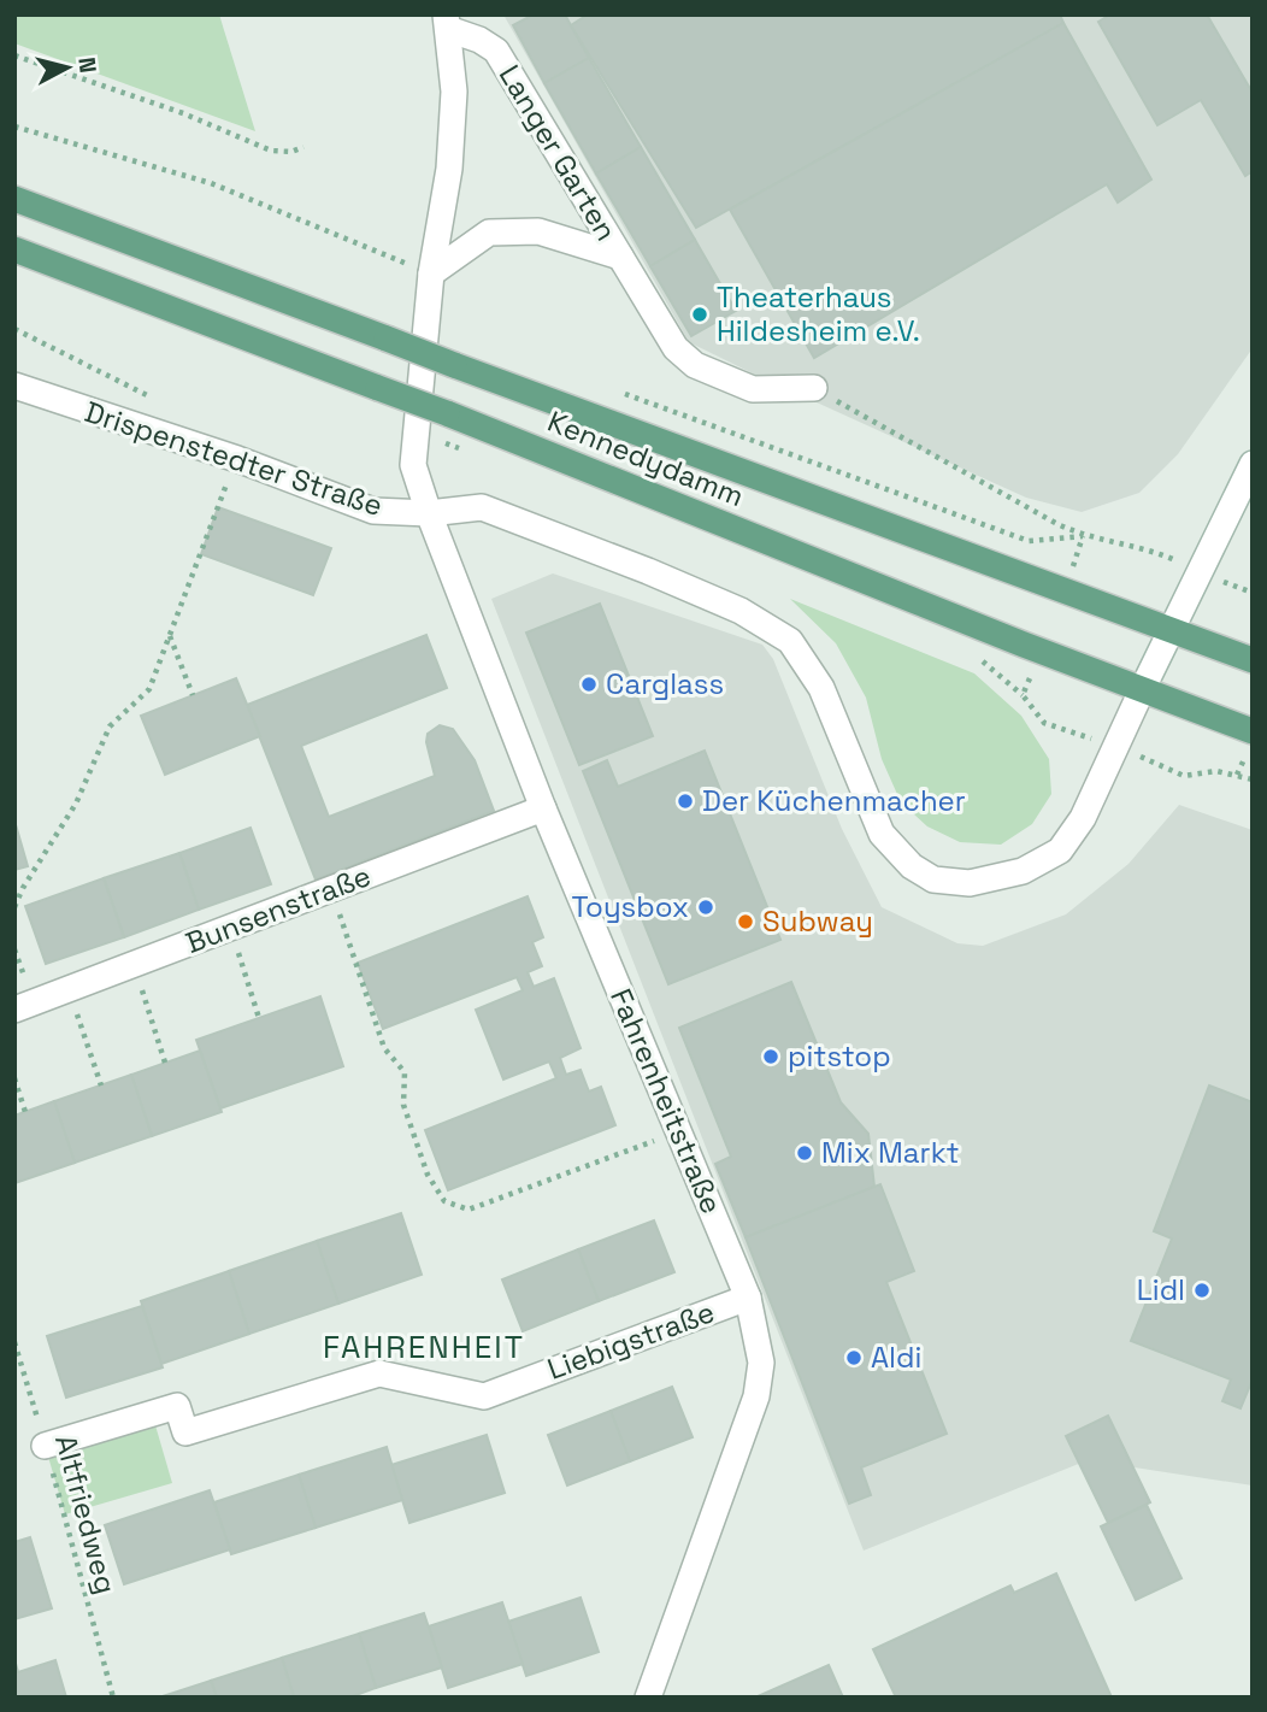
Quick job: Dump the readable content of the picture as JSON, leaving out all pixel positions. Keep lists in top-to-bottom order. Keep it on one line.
{"streets":{"main road":["Kennedydamm"],"street":["Langer Garten","Drispenstedter Straße","Bunsenstraße","Fahrenheitstraße","Liebigstraße"],"path":["Altfriedweg"]},"crossings":[["Langer Garten","Drispenstedter Straße"],["Langer Garten","Fahrenheitstraße"],["Drispenstedter Straße","Kennedydamm"],["Drispenstedter Straße","Fahrenheitstraße"],["Bunsenstraße","Fahrenheitstraße"],["Fahrenheitstraße","Liebigstraße"],["Liebigstraße","Altfriedweg"]],"districts":["FAHRENHEIT"],"places":["Theaterhaus Hildesheim e.V.","Carglass","Der Küchenmacher","Toysbox","Subway","pitstop","Mix Markt","Lidl","Aldi"],"north":"right"}
